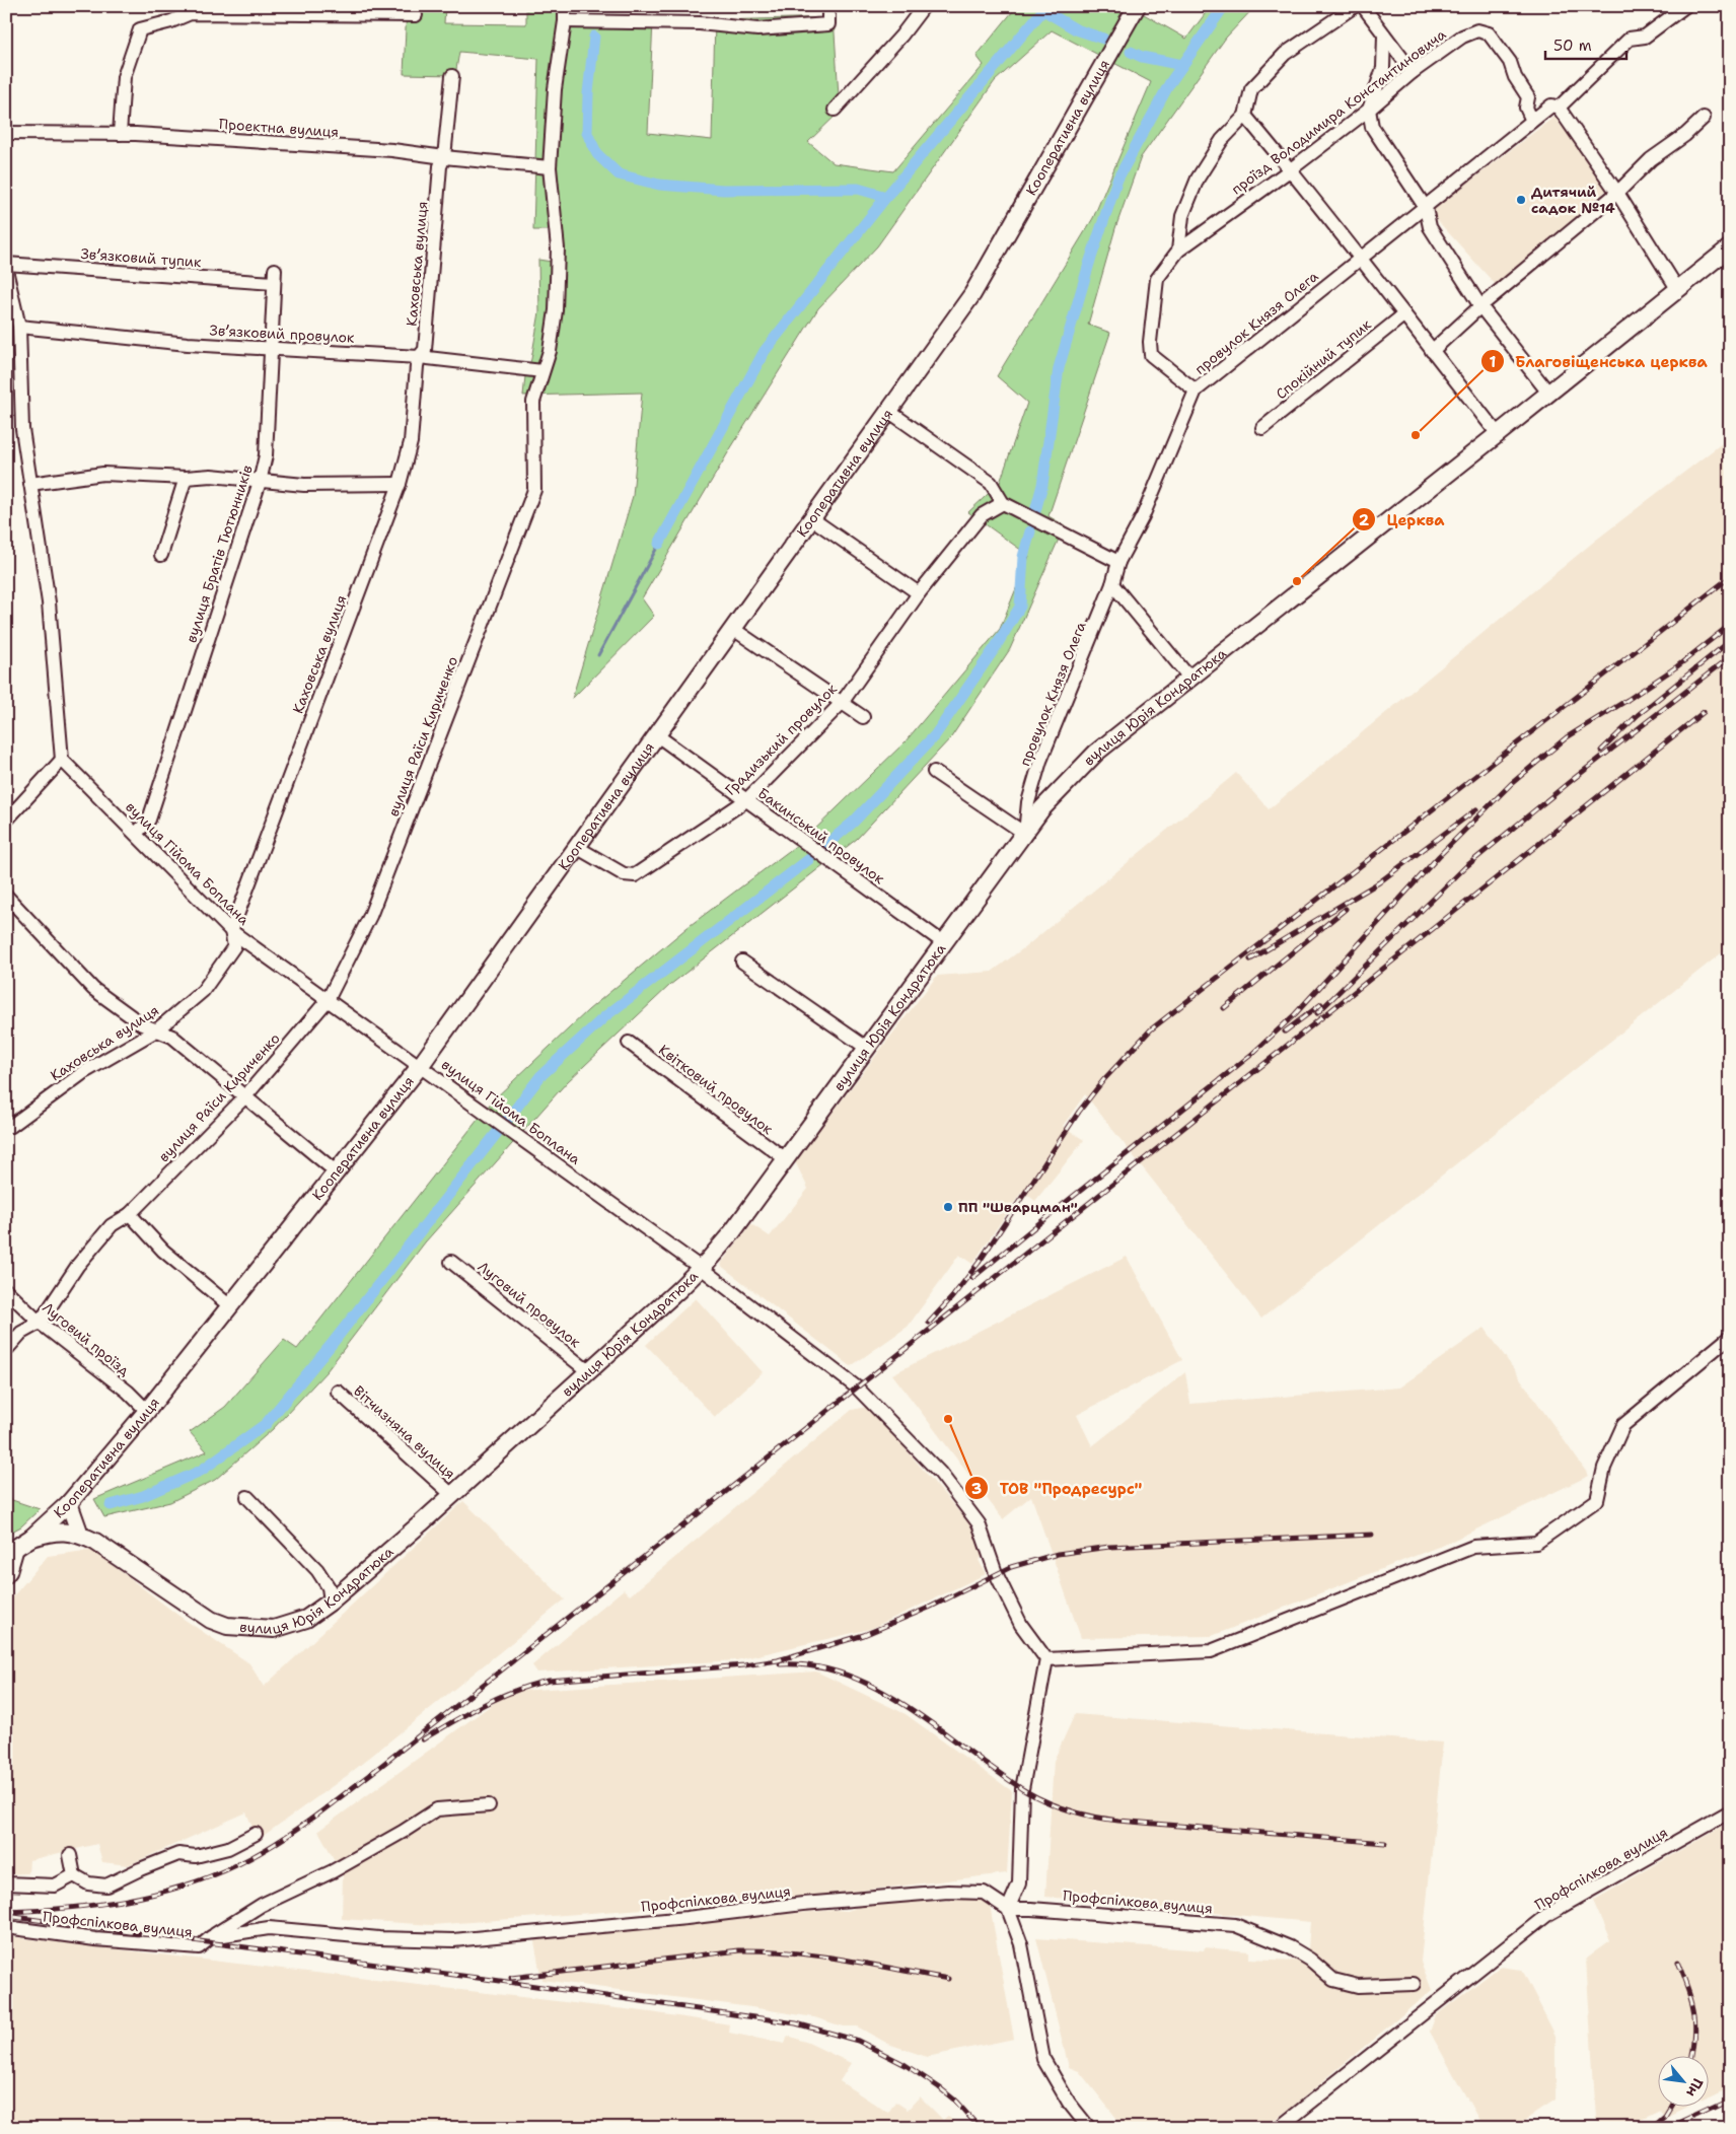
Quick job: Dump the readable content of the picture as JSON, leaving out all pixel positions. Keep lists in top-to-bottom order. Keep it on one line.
{"streets":{"street":["проїзд Володимира Константиновича","Проектна вулиця","Кооперативна вулиця","Звʼязковий тупик","Каховська вулиця","провулок Князя Олега","Звʼязковий провулок","Спокійний тупик","вулиця Братів Тютюнників","вулиця Юрія Кондратюка","вулиця Раїси Кириченко","Градизький провулок","Бакинський провулок","вулиця Гійома Боплана","Квітковий провулок","Луговий провулок","Луговий проїзд","Вітчизняна вулиця","Профспілкова вулиця"]},"crossings":[["проїзд Володимира Константиновича","провулок Князя Олега"],["Проектна вулиця","Каховська вулиця"],["Проектна вулиця","вулиця Раїси Кириченко"],["Кооперативна вулиця","вулиця Юрія Кондратюка"],["Кооперативна вулиця","Градизький провулок"],["Кооперативна вулиця","Бакинський провулок"],["Кооперативна вулиця","вулиця Гійома Боплана"],["Кооперативна вулиця","Луговий проїзд"],["Звʼязковий тупик","вулиця Братів Тютюнників"],["Каховська вулиця","Звʼязковий провулок"],["Каховська вулиця","вулиця Гійома Боплана"],["провулок Князя Олега","вулиця Юрія Кондратюка"],["Звʼязковий провулок","вулиця Братів Тютюнників"],["Звʼязковий провулок","вулиця Раїси Кириченко"],["вулиця Братів Тютюнників","вулиця Гійома Боплана"],["вулиця Юрія Кондратюка","Бакинський провулок"],["вулиця Юрія Кондратюка","вулиця Гійома Боплана"],["вулиця Юрія Кондратюка","Квітковий провулок"],["вулиця Юрія Кондратюка","Луговий провулок"],["вулиця Юрія Кондратюка","Вітчизняна вулиця"],["вулиця Раїси Кириченко","вулиця Гійома Боплана"],["вулиця Раїси Кириченко","Луговий проїзд"],["Градизький провулок","Бакинський провулок"]],"places":["Дитячий садок №14","Благовіщенська церква","Церква","ПП \"Шварцман\"","ТОВ \"Продресурс\""],"scale_bar":"50 m","north":"bottom right"}
